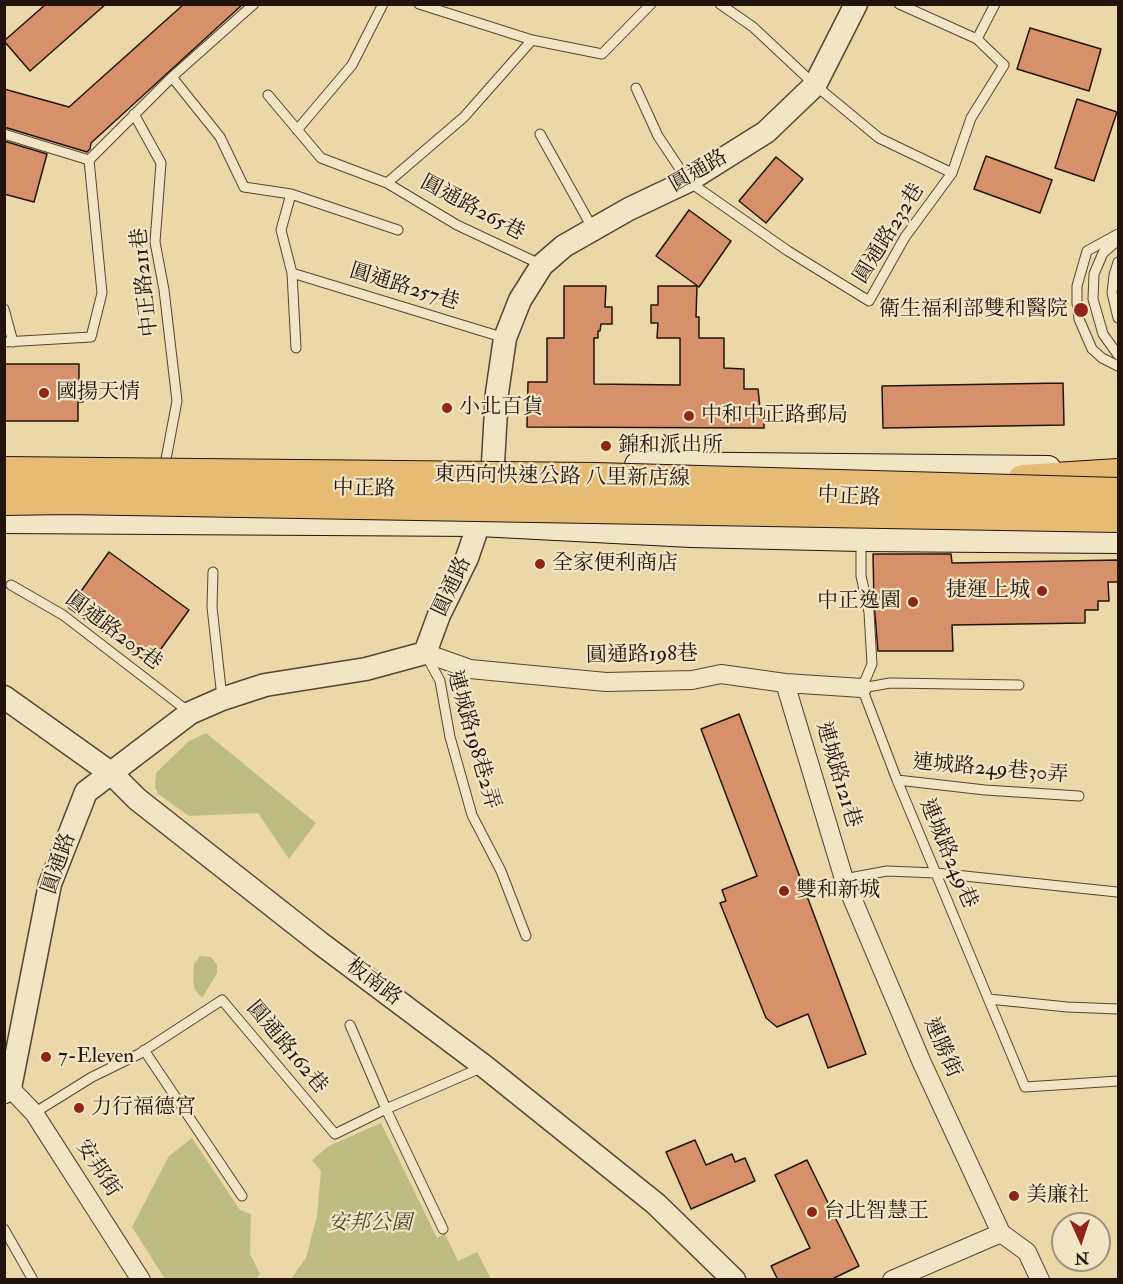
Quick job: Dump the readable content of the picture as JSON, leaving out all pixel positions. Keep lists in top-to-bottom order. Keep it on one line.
{"streets":{"highway":["東西向快速公路 八里新店線"],"main road":["中正路"],"street":["圓通路","圓通路198巷","連城路121巷","板南路","連勝街","安邦街"],"lane":["圓通路265巷","圓通路232巷","中正路211巷","圓通路257巷","圓通路205巷","連城路198巷2弄","連城路249巷30弄","連城路249巷","圓通路162巷"]},"crossings":[["圓通路","圓通路265巷"],["圓通路","圓通路232巷"],["圓通路","圓通路257巷"],["圓通路","中正路"],["圓通路","圓通路205巷"],["圓通路","圓通路198巷"],["圓通路","連城路198巷2弄"],["圓通路","板南路"],["圓通路","安邦街"],["中正路211巷","中正路"],["圓通路198巷","連城路198巷2弄"],["圓通路198巷","連城路121巷"],["圓通路198巷","連城路249巷"],["連城路249巷30弄","連城路249巷"],["連城路121巷","連勝街"],["板南路","圓通路162巷"],["圓通路162巷","安邦街"]],"parks":["安邦公園"],"places":["衛生福利部雙和醫院","國揚天情","小北百貨","中和中正路郵局","錦和派出所","全家便利商店","捷運上城","中正逸園","雙和新城","7-Eleven","力行福德宮","美廉社","台北智慧王"],"north":"bottom"}
